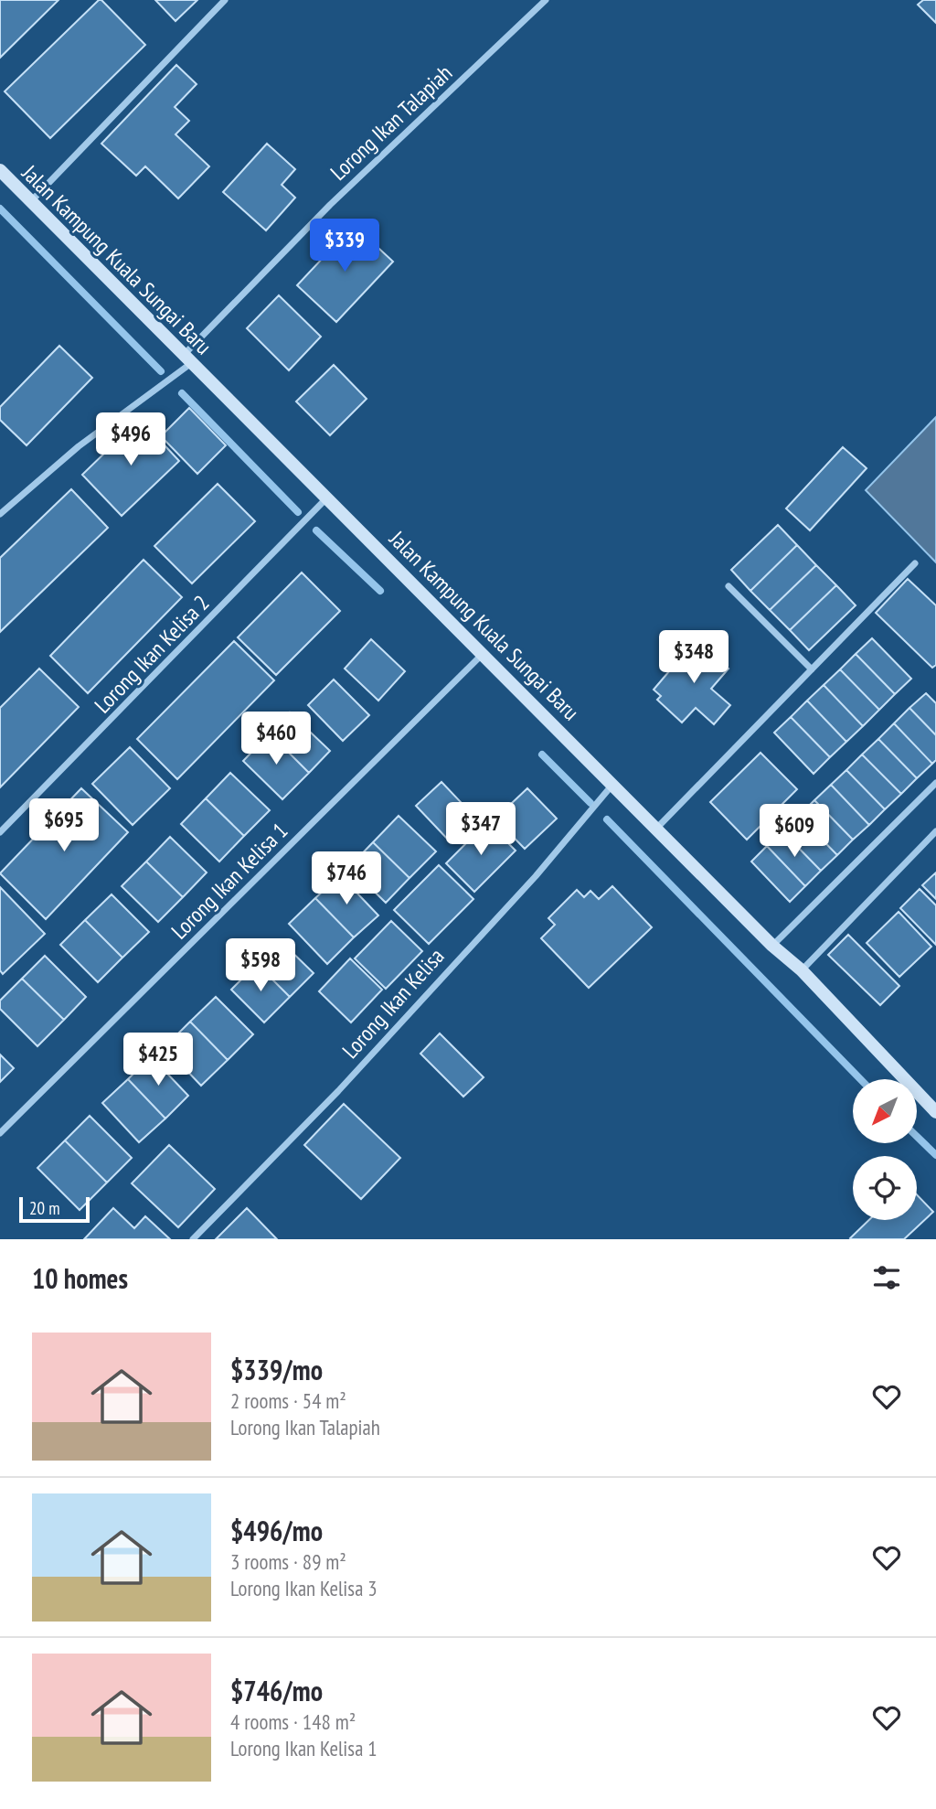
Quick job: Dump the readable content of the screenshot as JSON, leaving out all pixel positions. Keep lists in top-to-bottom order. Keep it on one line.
{"streets":{"street":["Lorong Ikan Talapiah","Jalan Kampung Kuala Sungai Baru","Lorong Ikan Kelisa 2","Lorong Ikan Kelisa 1","Lorong Ikan Kelisa"]},"crossings":[["Lorong Ikan Talapiah","Jalan Kampung Kuala Sungai Baru"],["Jalan Kampung Kuala Sungai Baru","Lorong Ikan Kelisa 2"],["Jalan Kampung Kuala Sungai Baru","Lorong Ikan Kelisa 1"],["Jalan Kampung Kuala Sungai Baru","Lorong Ikan Kelisa"]],"scale_bar":"20 m","north":"bottom left","page":{"price":["$339","$496","$348","$460","$695","$347","$609","$746","$598","$425"],"scale":"20 m","heading":"10 homes","list":[{"name":"$339/mo","note":"2 rooms · 54 m² · Lorong Ikan Talapiah"},{"name":"$496/mo","note":"3 rooms · 89 m² · Lorong Ikan Kelisa 3"},{"name":"$746/mo","note":"4 rooms · 148 m² · Lorong Ikan Kelisa 1"}]}}
